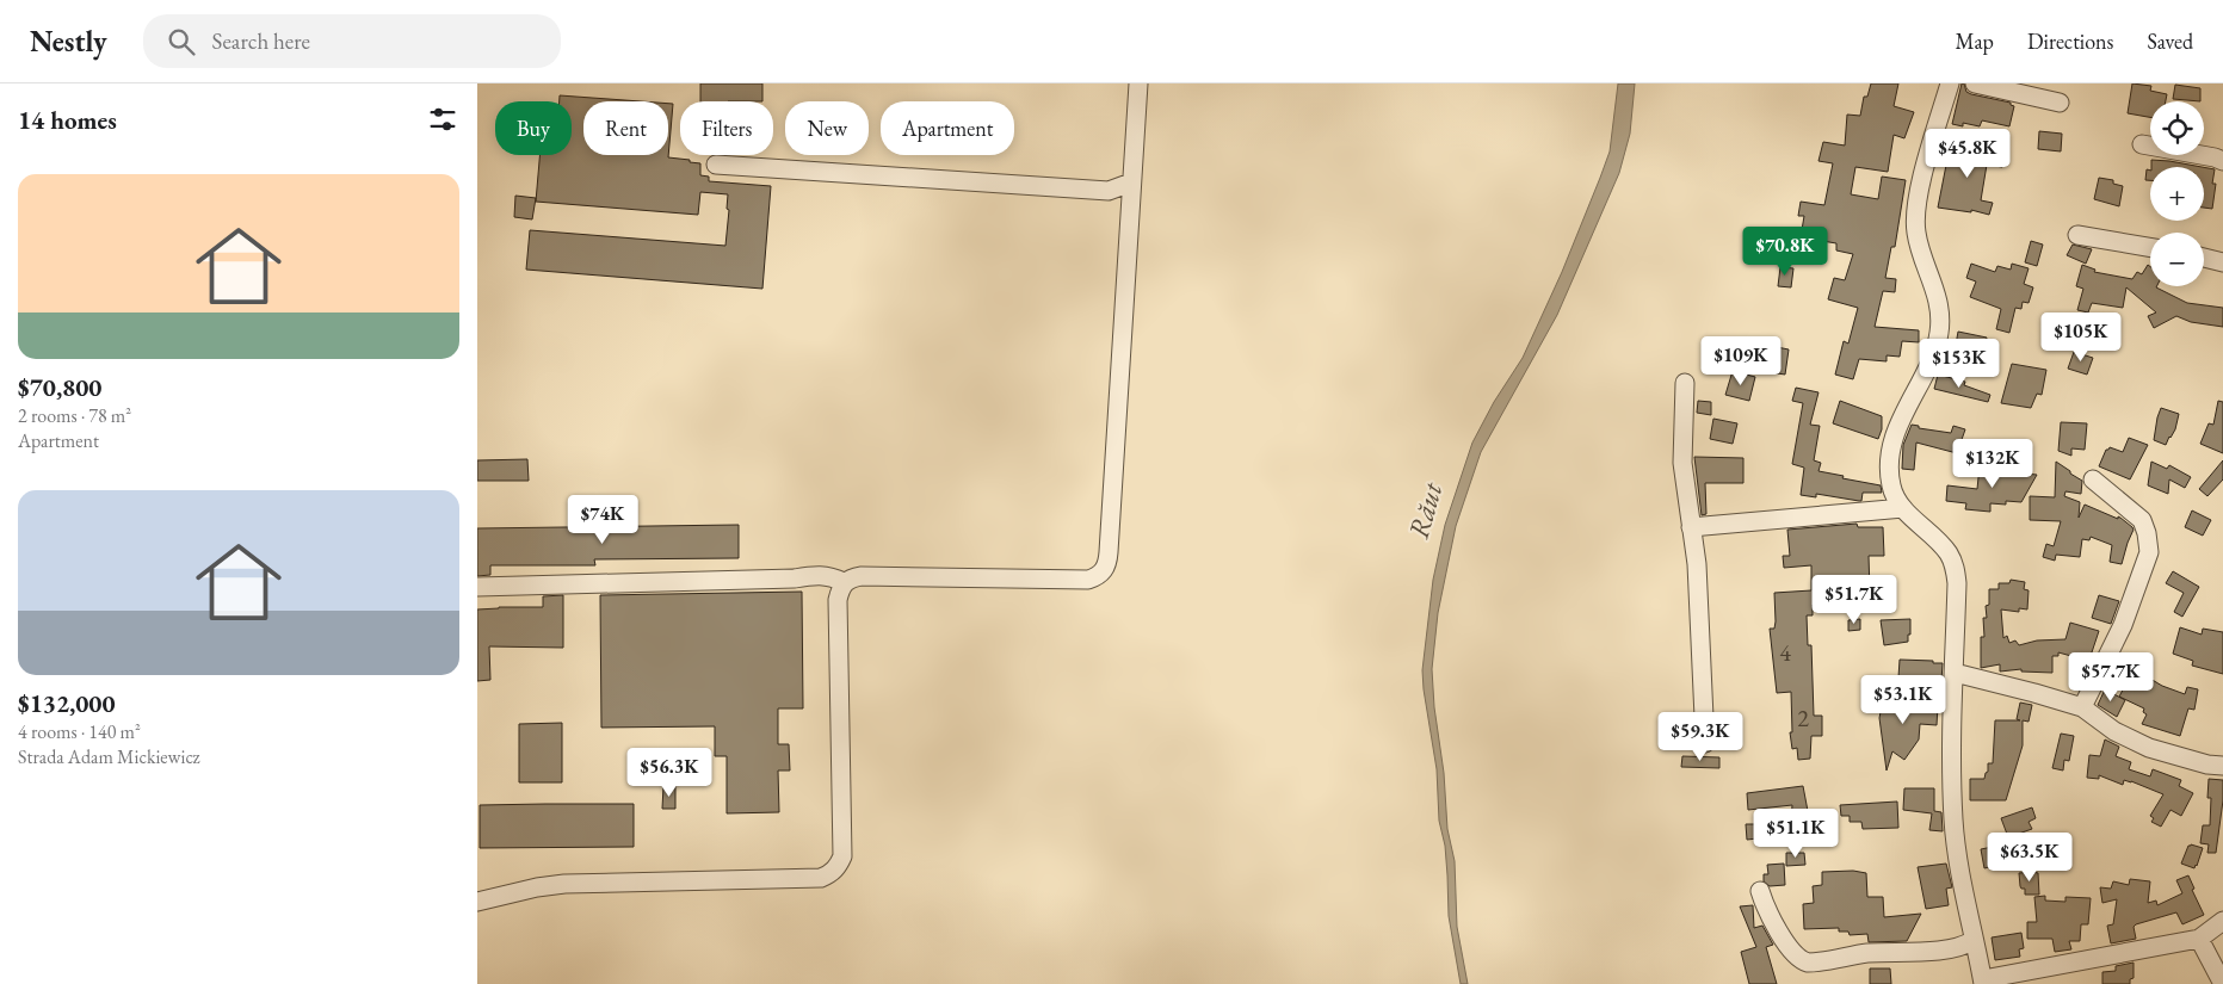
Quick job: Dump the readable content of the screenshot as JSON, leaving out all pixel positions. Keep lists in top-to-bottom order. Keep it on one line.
{"water":["Răut"],"house_numbers":["4","2"],"page":{"header":"Nestly","search":"Search here","nav":["Map","Directions","Saved"],"heading":"14 homes","map_buttons":["+","−"],"chip":["Buy","Rent","Filters","New","Apartment"],"price":["$45.8K","$70.8K","$105K","$109K","$153K","$132K","$74K","$51.7K","$57.7K","$53.1K","$59.3K","$56.3K","$51.1K","$63.5K"],"list":[{"name":"$70,800","note":"2 rooms · 78 m² · Apartment"},{"name":"$132,000","note":"4 rooms · 140 m² · Strada Adam Mickiewicz"}]}}
